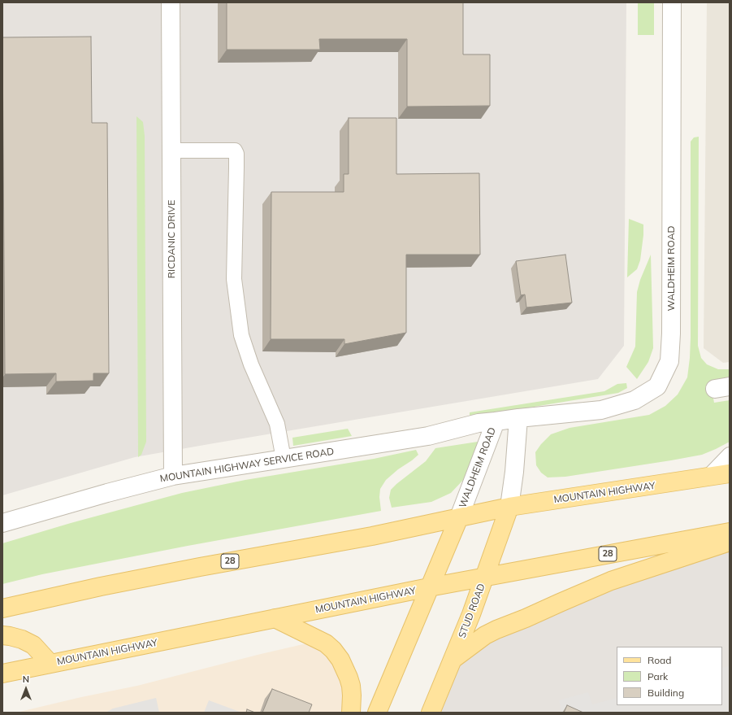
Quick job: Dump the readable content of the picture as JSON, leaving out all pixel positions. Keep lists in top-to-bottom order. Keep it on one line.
{"streets":{"main road":["MOUNTAIN HIGHWAY","28","STUD ROAD"],"street":["RICDANIC DRIVE","WALDHEIM ROAD","MOUNTAIN HIGHWAY SERVICE ROAD"]},"crossings":[["RICDANIC DRIVE","MOUNTAIN HIGHWAY SERVICE ROAD"],["WALDHEIM ROAD","MOUNTAIN HIGHWAY SERVICE ROAD"],["WALDHEIM ROAD","MOUNTAIN HIGHWAY"],["MOUNTAIN HIGHWAY","STUD ROAD"]],"legend":["Road","Park","Building"],"north":"top"}
